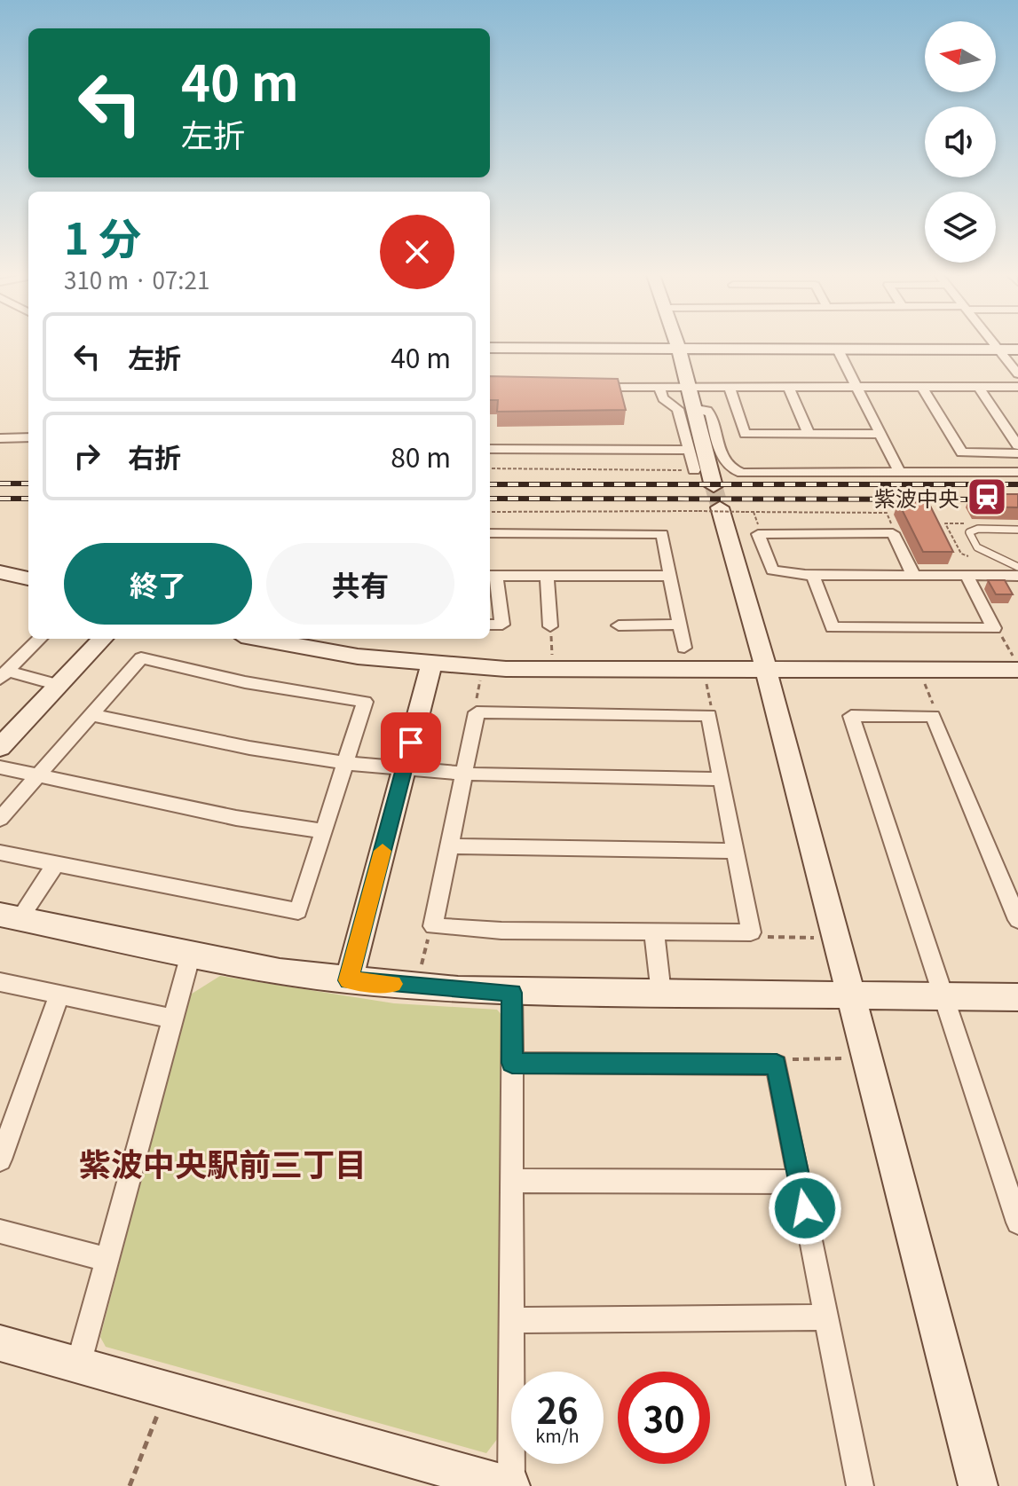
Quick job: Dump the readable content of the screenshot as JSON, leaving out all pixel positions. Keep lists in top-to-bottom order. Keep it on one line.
{"districts":["紫波中央駅前三丁目"],"places":{"station":["紫波中央"]},"north":"left","page":{"turn":["40 m","左折"],"heading":["1 分","310 m · 07:21"],"list":[{"name":"左折","value":"40 m"},{"name":"右折","value":"80 m"}],"buttons":["終了","共有"],"speed":"26 km/h","limit":"30"}}
